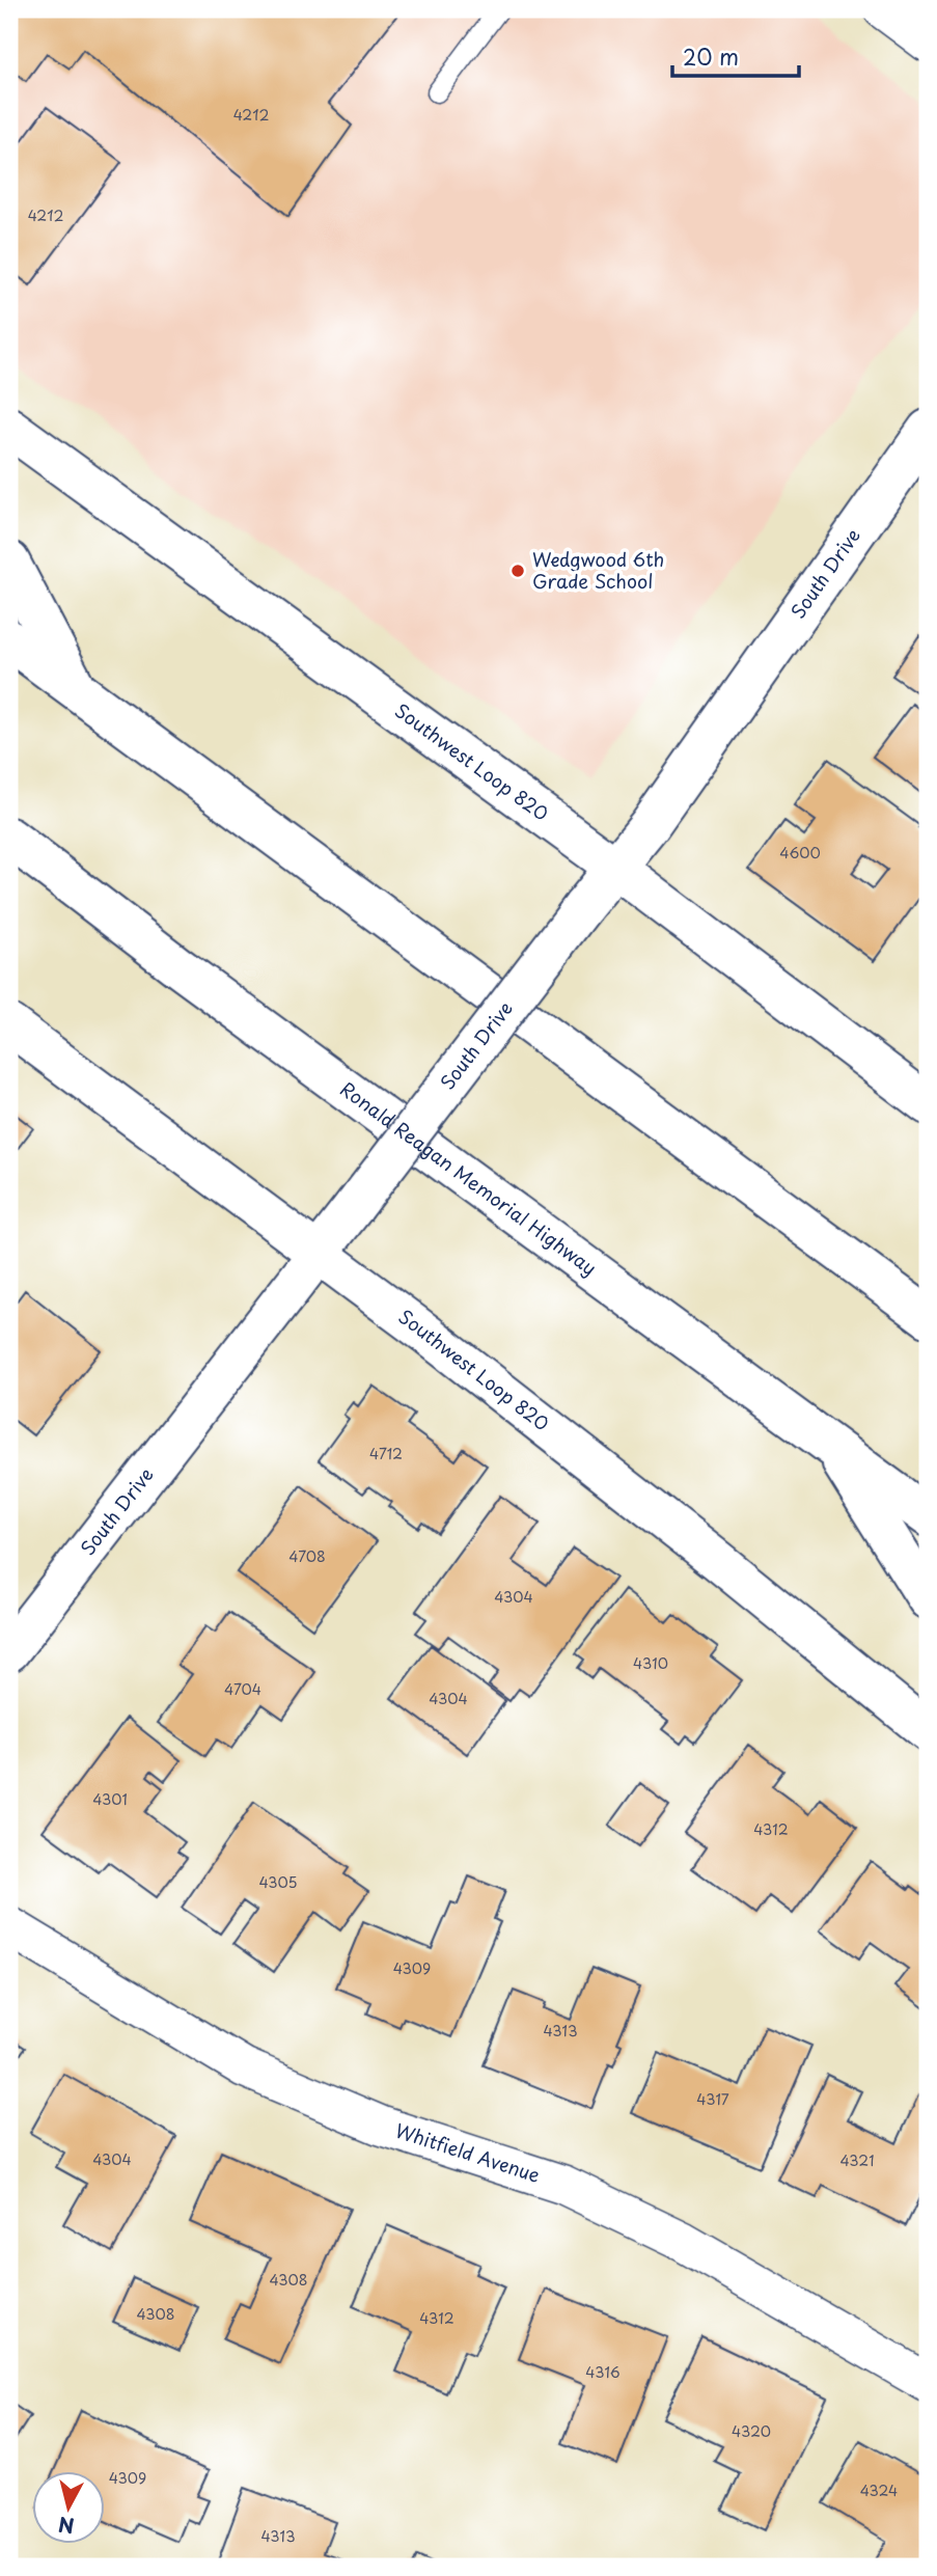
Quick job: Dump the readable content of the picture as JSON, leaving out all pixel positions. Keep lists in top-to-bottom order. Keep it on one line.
{"streets":{"main road":["South Drive","Southwest Loop 820","Ronald Reagan Memorial Highway"],"street":["Whitfield Avenue"]},"crossings":[["South Drive","Southwest Loop 820"]],"places":["Wedgwood 6th Grade School"],"house_numbers":["4212","4212","4600","4712","4708","4304","4310","4704","4304","4301","4312","4305","4309","4313","4317","4304","4321","4308","4308","4312","4316","4320","4309","4324","4313"],"scale_bar":"20 m","north":"bottom"}
